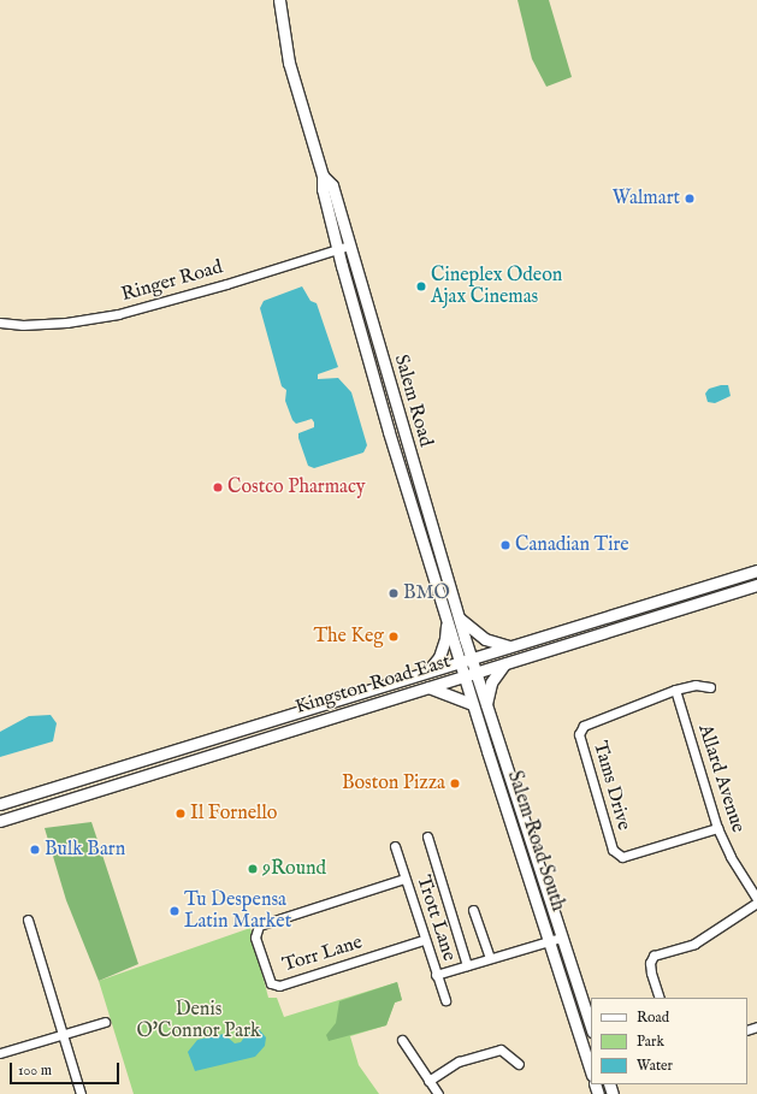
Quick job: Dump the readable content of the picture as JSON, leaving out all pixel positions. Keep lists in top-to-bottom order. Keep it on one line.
{"streets":{"main road":["Salem Road","Kingston Road East","Salem Road South"],"street":["Ringer Road","Allard Avenue","Tams Drive","Trott Lane","Torr Lane"]},"crossings":[["Ringer Road","Salem Road"],["Salem Road","Salem Road South"],["Kingston Road East","Salem Road South"],["Allard Avenue","Tams Drive"],["Trott Lane","Torr Lane"]],"parks":["Denis O'Connor Park"],"places":["Walmart","Cineplex Odeon Ajax Cinemas","Costco Pharmacy","Canadian Tire","BMO","The Keg","Boston Pizza","Il Fornello","Bulk Barn","9Round","Tu Despensa Latin Market"],"legend":["Road","Park","Water"],"scale_bar":"100 m"}
